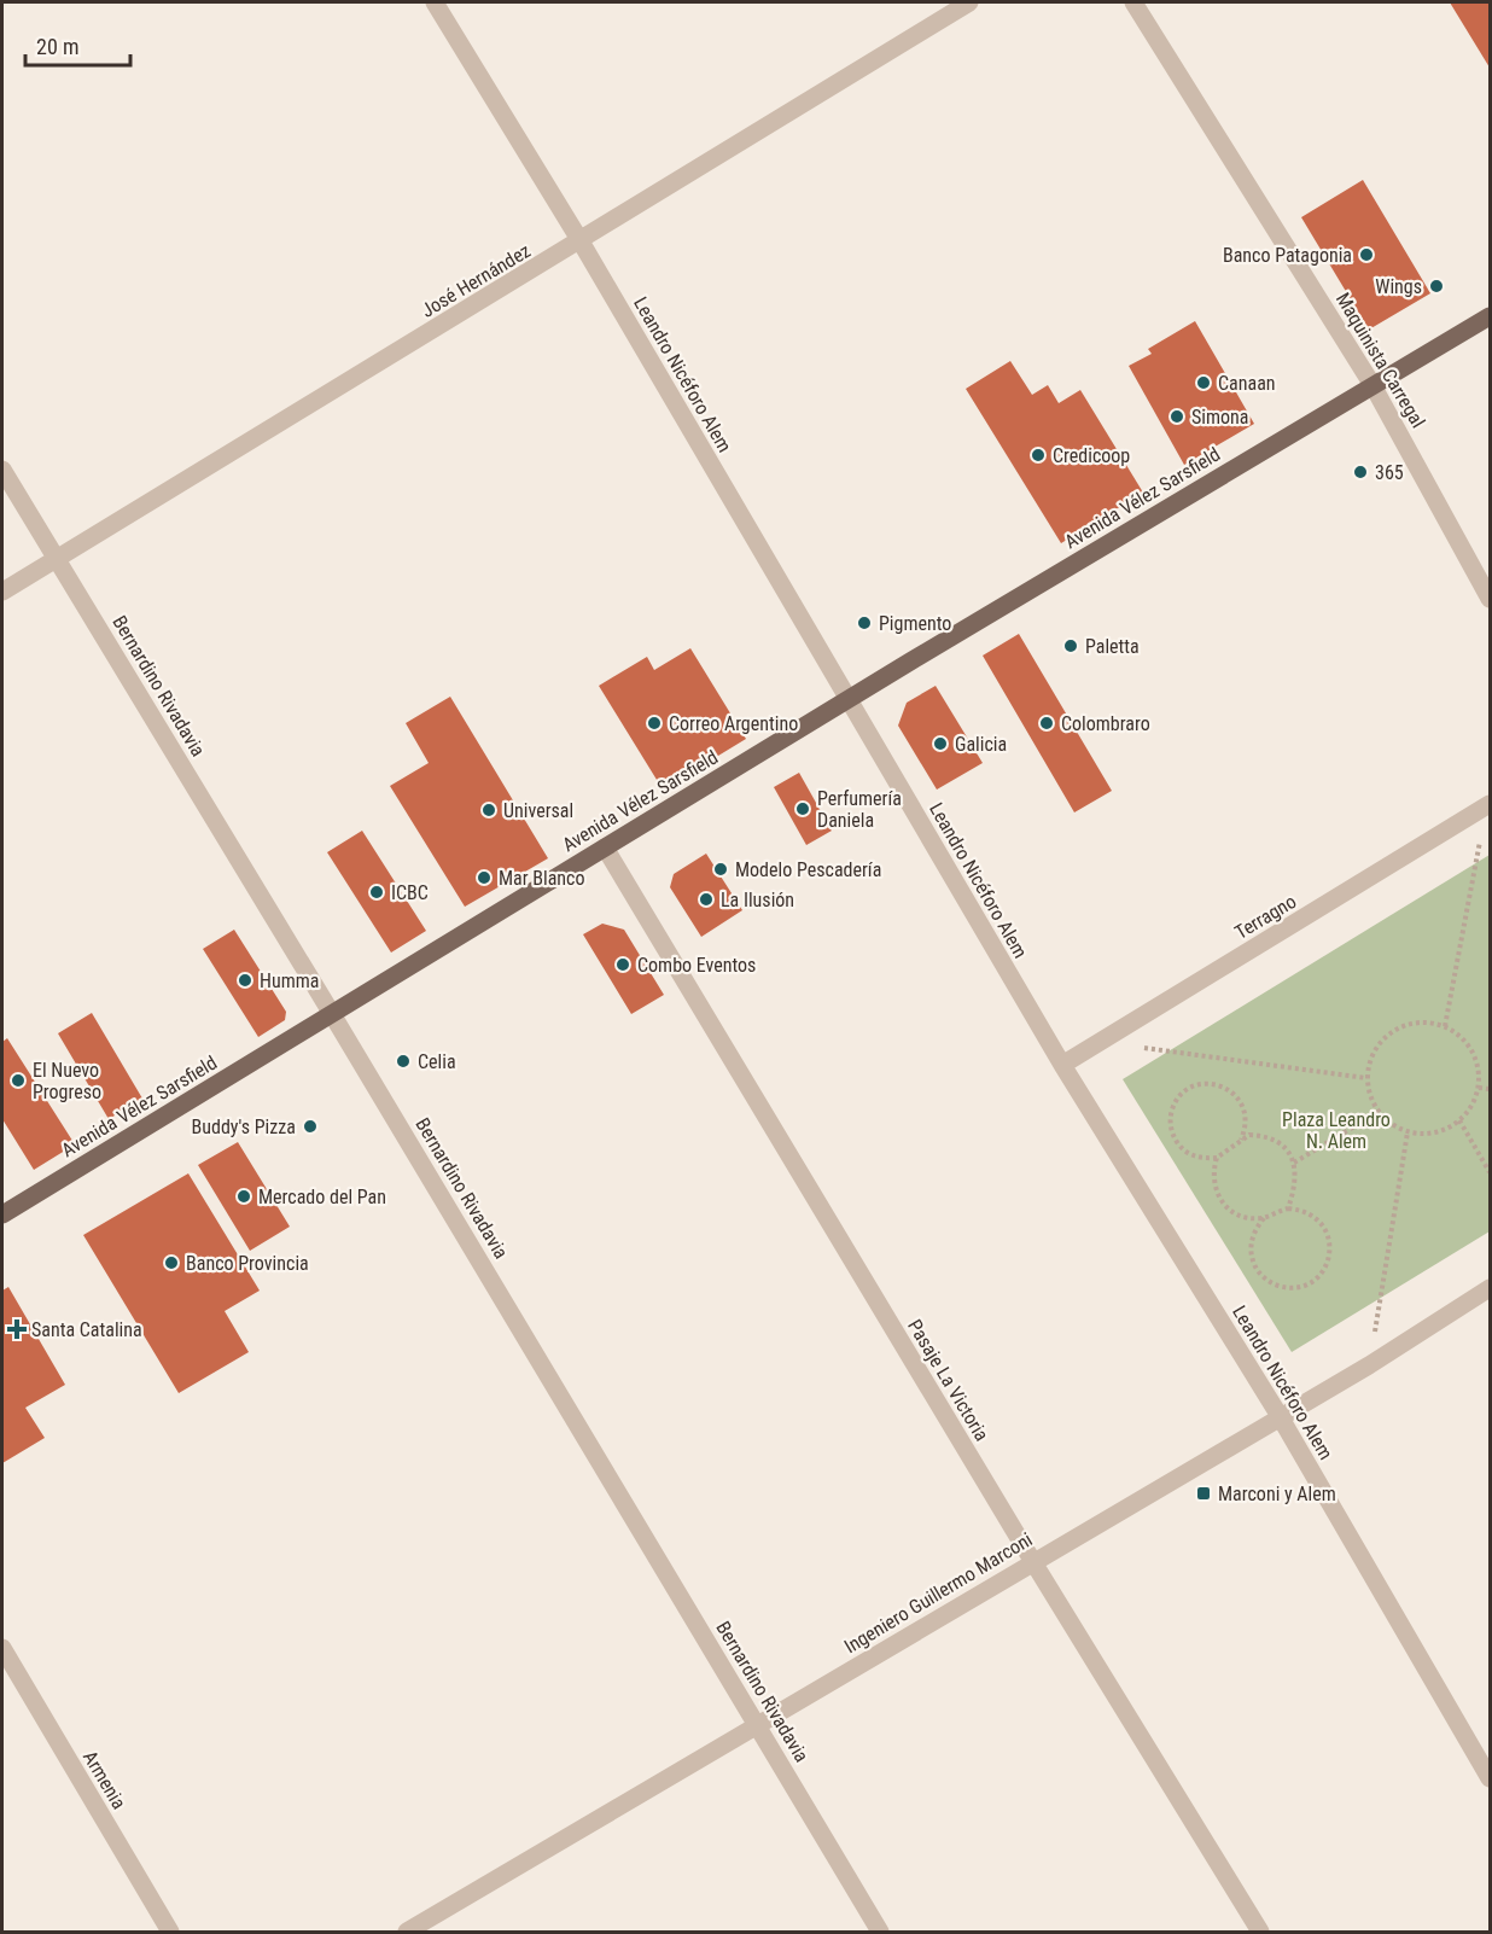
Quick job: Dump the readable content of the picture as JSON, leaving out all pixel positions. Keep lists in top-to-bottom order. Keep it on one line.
{"streets":{"main road":["Avenida Vélez Sarsfield"],"street":["José Hernández","Maquinista Carregal","Leandro Nicéforo Alem","Bernardino Rivadavia","Terragno","Pasaje La Victoria","Ingeniero Guillermo Marconi","Armenia"]},"crossings":[["José Hernández","Leandro Nicéforo Alem"],["José Hernández","Bernardino Rivadavia"],["Maquinista Carregal","Avenida Vélez Sarsfield"],["Leandro Nicéforo Alem","Avenida Vélez Sarsfield"],["Leandro Nicéforo Alem","Terragno"],["Leandro Nicéforo Alem","Ingeniero Guillermo Marconi"],["Avenida Vélez Sarsfield","Bernardino Rivadavia"],["Avenida Vélez Sarsfield","Pasaje La Victoria"],["Bernardino Rivadavia","Ingeniero Guillermo Marconi"],["Pasaje La Victoria","Ingeniero Guillermo Marconi"]],"parks":["Plaza Leandro N. Alem"],"places":{"other":["Banco Patagonia","Wings","Canaan","Simona","Credicoop","365","Pigmento","Paletta","Correo Argentino","Colombraro","Galicia","Perfumería Daniela","Universal","Modelo Pescadería","Mar Blanco","ICBC","La Ilusión","Combo Eventos","Humma","Celia","El Nuevo Progreso","Buddy's Pizza","Mercado del Pan","Banco Provincia"],"health":["Santa Catalina"],"transit":["Marconi y Alem"]},"scale_bar":"20 m"}
